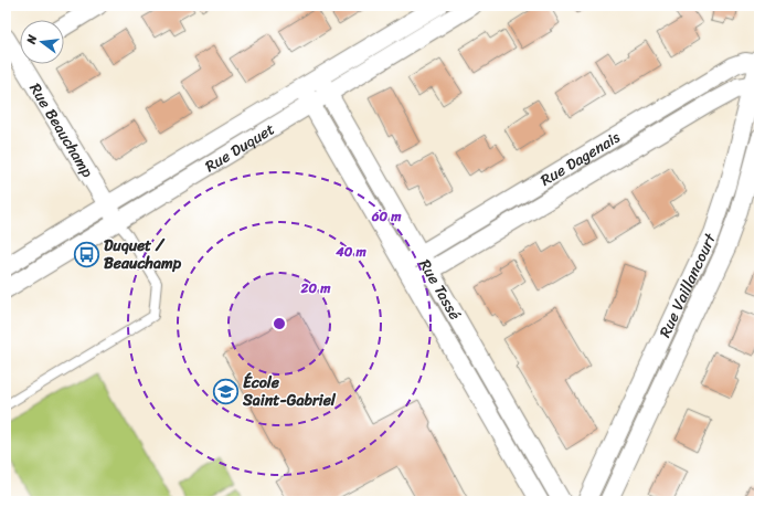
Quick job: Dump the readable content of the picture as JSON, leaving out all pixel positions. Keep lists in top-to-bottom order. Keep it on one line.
{"streets":{"street":["Rue Beauchamp","Rue Duquet","Rue Dagenais","Rue Vaillancourt","Rue Tassé"]},"crossings":[["Rue Beauchamp","Rue Duquet"],["Rue Duquet","Rue Tassé"],["Rue Dagenais","Rue Vaillancourt"],["Rue Dagenais","Rue Tassé"]],"places":{"bus stop":["Duquet / Beauchamp"],"school or university":["École Saint-Gabriel"]},"north":"left","rings":["60 m","40 m","20 m"]}
